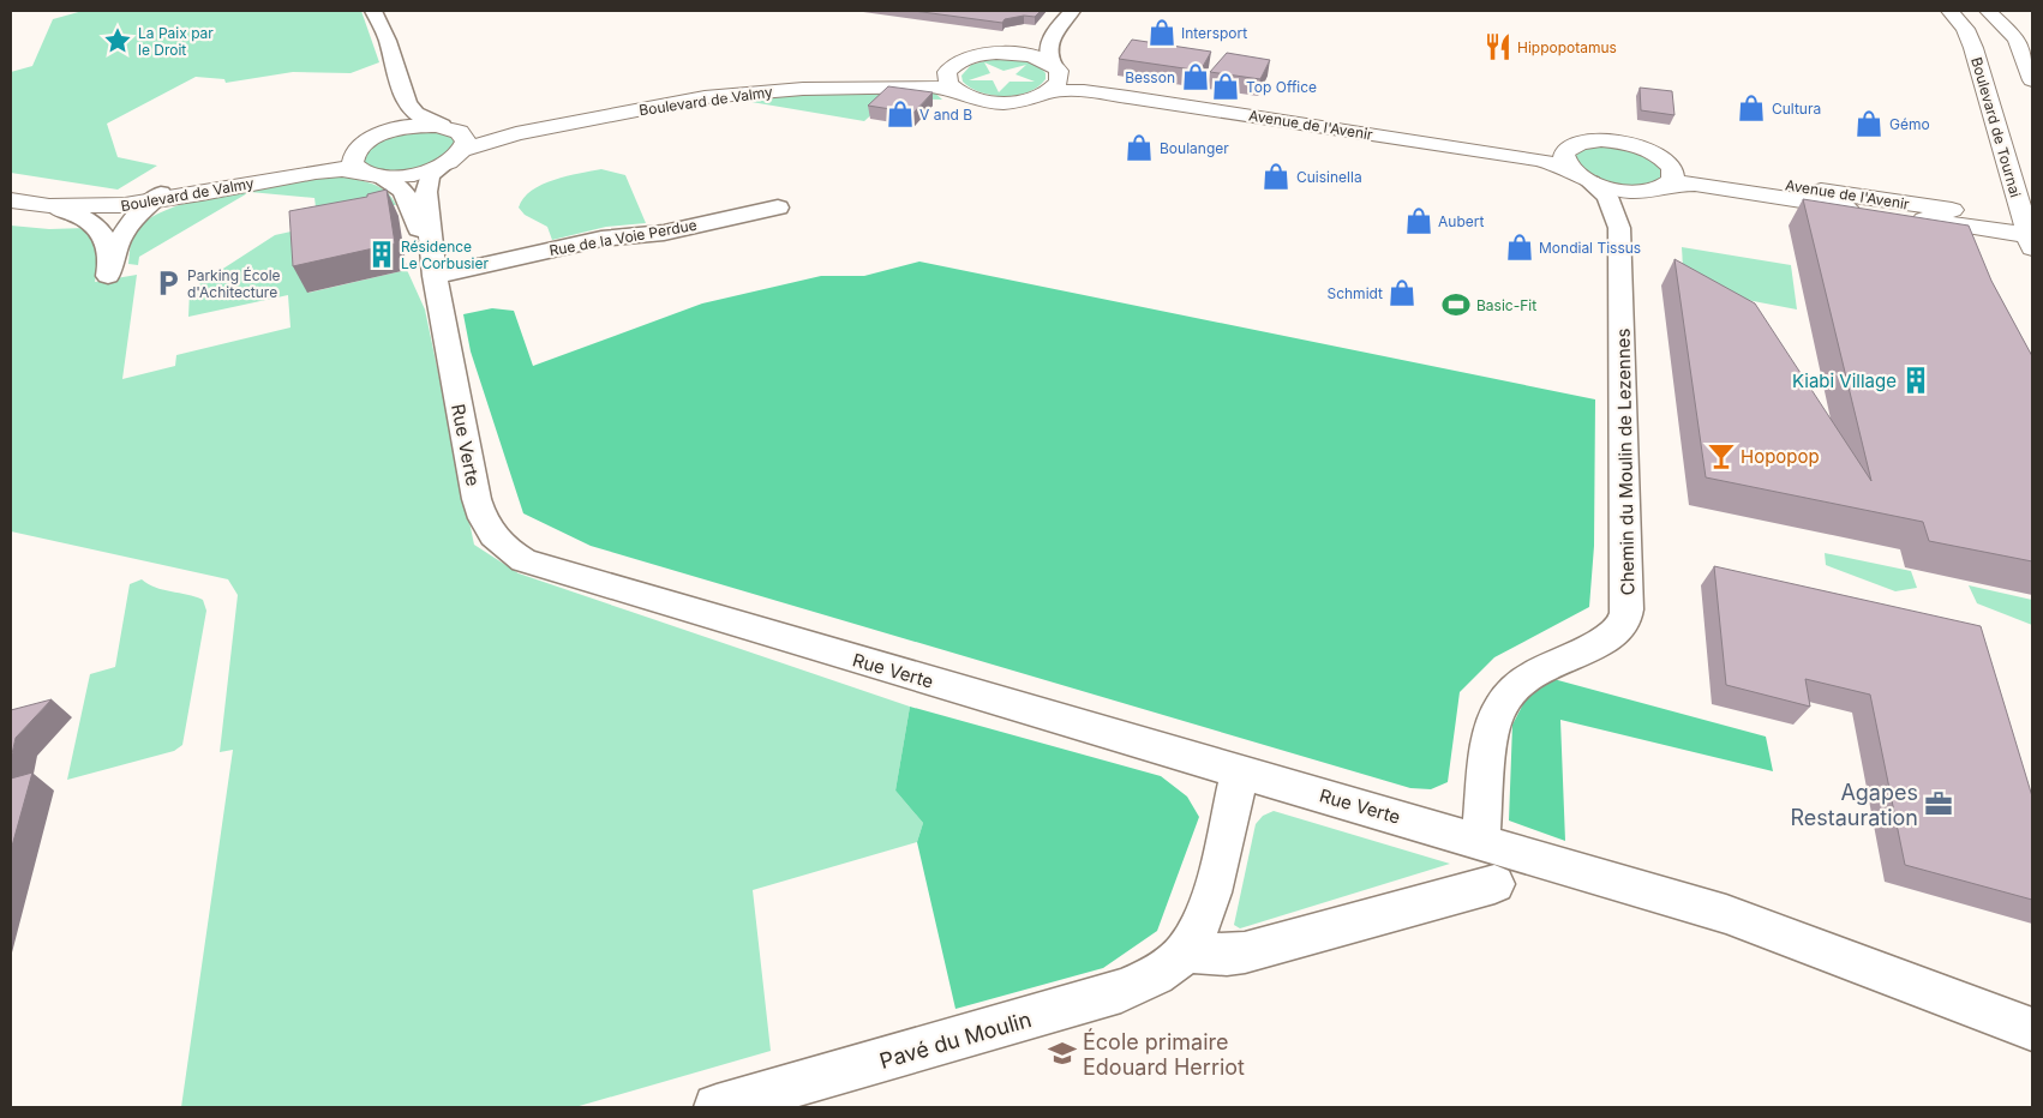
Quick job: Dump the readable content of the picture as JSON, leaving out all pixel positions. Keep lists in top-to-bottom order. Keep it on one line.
{"streets":{"main road":["Boulevard de Valmy","Avenue de l'Avenir","Boulevard de Tournai"],"street":["Rue de la Voie Perdue","Rue Verte","Chemin du Moulin de Lezennes","Pavé du Moulin"]},"crossings":[["Boulevard de Valmy","Avenue de l'Avenir"],["Boulevard de Valmy","Rue Verte"],["Avenue de l'Avenir","Boulevard de Tournai"],["Avenue de l'Avenir","Chemin du Moulin de Lezennes"],["Rue de la Voie Perdue","Rue Verte"],["Rue Verte","Chemin du Moulin de Lezennes"],["Rue Verte","Pavé du Moulin"]],"places":{"shop":["Intersport","Besson","Top Office","Cultura","V and B","Gémo","Boulanger","Cuisinella","Aubert","Mondial Tissus","Schmidt"],"place":["La Paix par le Droit"],"restaurant":["Hippopotamus"],"building":["Résidence Le Corbusier","Kiabi Village"],"parking":["Parking École d'Achitecture"],"sports":["Basic-Fit"],"bar":["Hopopop"],"office":["Agapes Restauration"],"school or university":["École primaire Edouard Herriot"]}}
